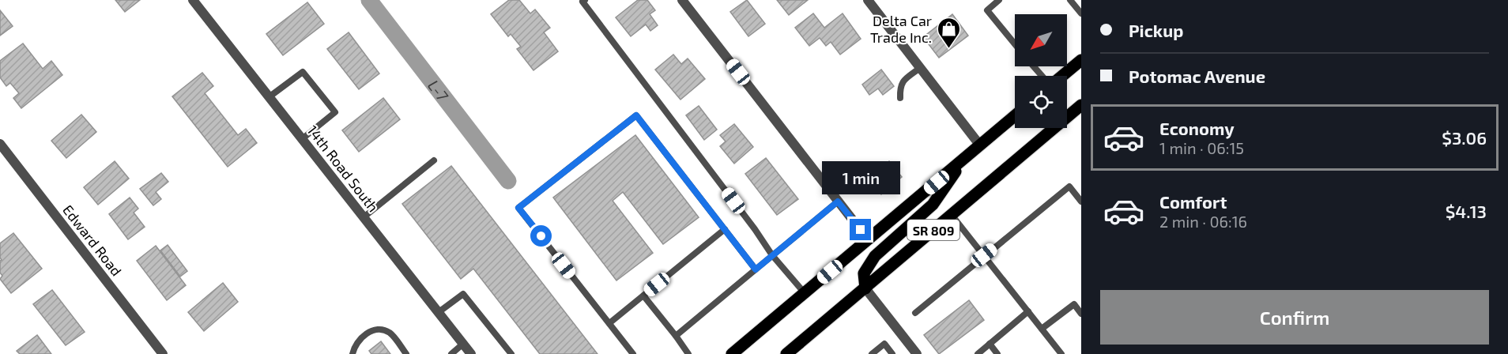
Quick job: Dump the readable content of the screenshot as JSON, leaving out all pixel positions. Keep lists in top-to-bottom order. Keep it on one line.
{"streets":{"main road":["SR 809"],"street":["14th Road South","Edward Road"]},"water":["L-7"],"places":{"shop":["Delta Car Trade Inc."]},"north":"bottom left","page":{"banner":["Pickup","Potomac Avenue"],"list":[{"name":"Economy","note":"1 min · 06:15","value":"$3.06"},{"name":"Comfort","note":"2 min · 06:16","value":"$4.13"}],"bubble":"1 min","buttons":"Confirm"}}
